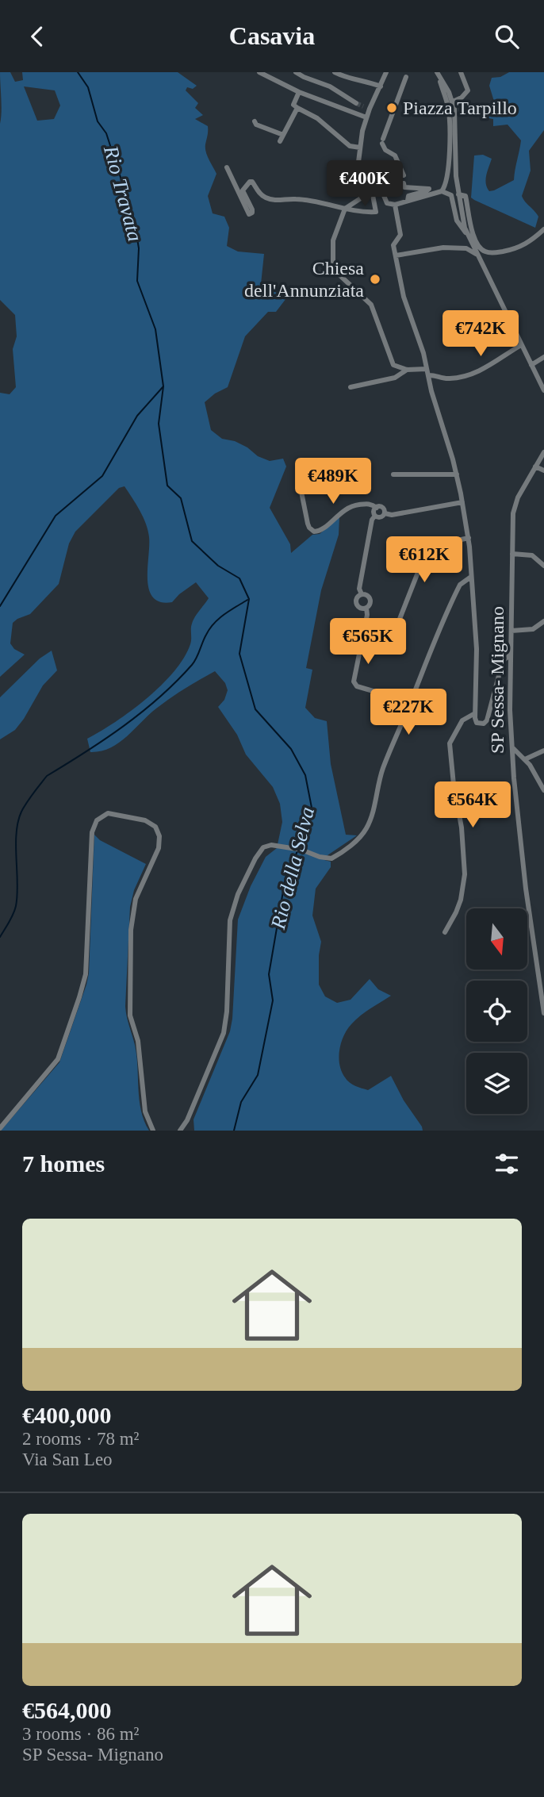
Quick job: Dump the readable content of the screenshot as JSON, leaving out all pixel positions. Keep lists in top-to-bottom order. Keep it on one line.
{"streets":{"street":["SP Sessa- Mignano"]},"water":["Rio Travata","Rio della Selva"],"places":["Piazza Tarpillo","Chiesa dell'Annunziata"],"north":"bottom","page":{"header":"Casavia","price":["€400K","€742K","€489K","€612K","€565K","€227K","€564K"],"heading":"7 homes","list":[{"name":"€400,000","note":"2 rooms · 78 m² · Via San Leo"},{"name":"€564,000","note":"3 rooms · 86 m² · SP Sessa- Mignano"}]}}
